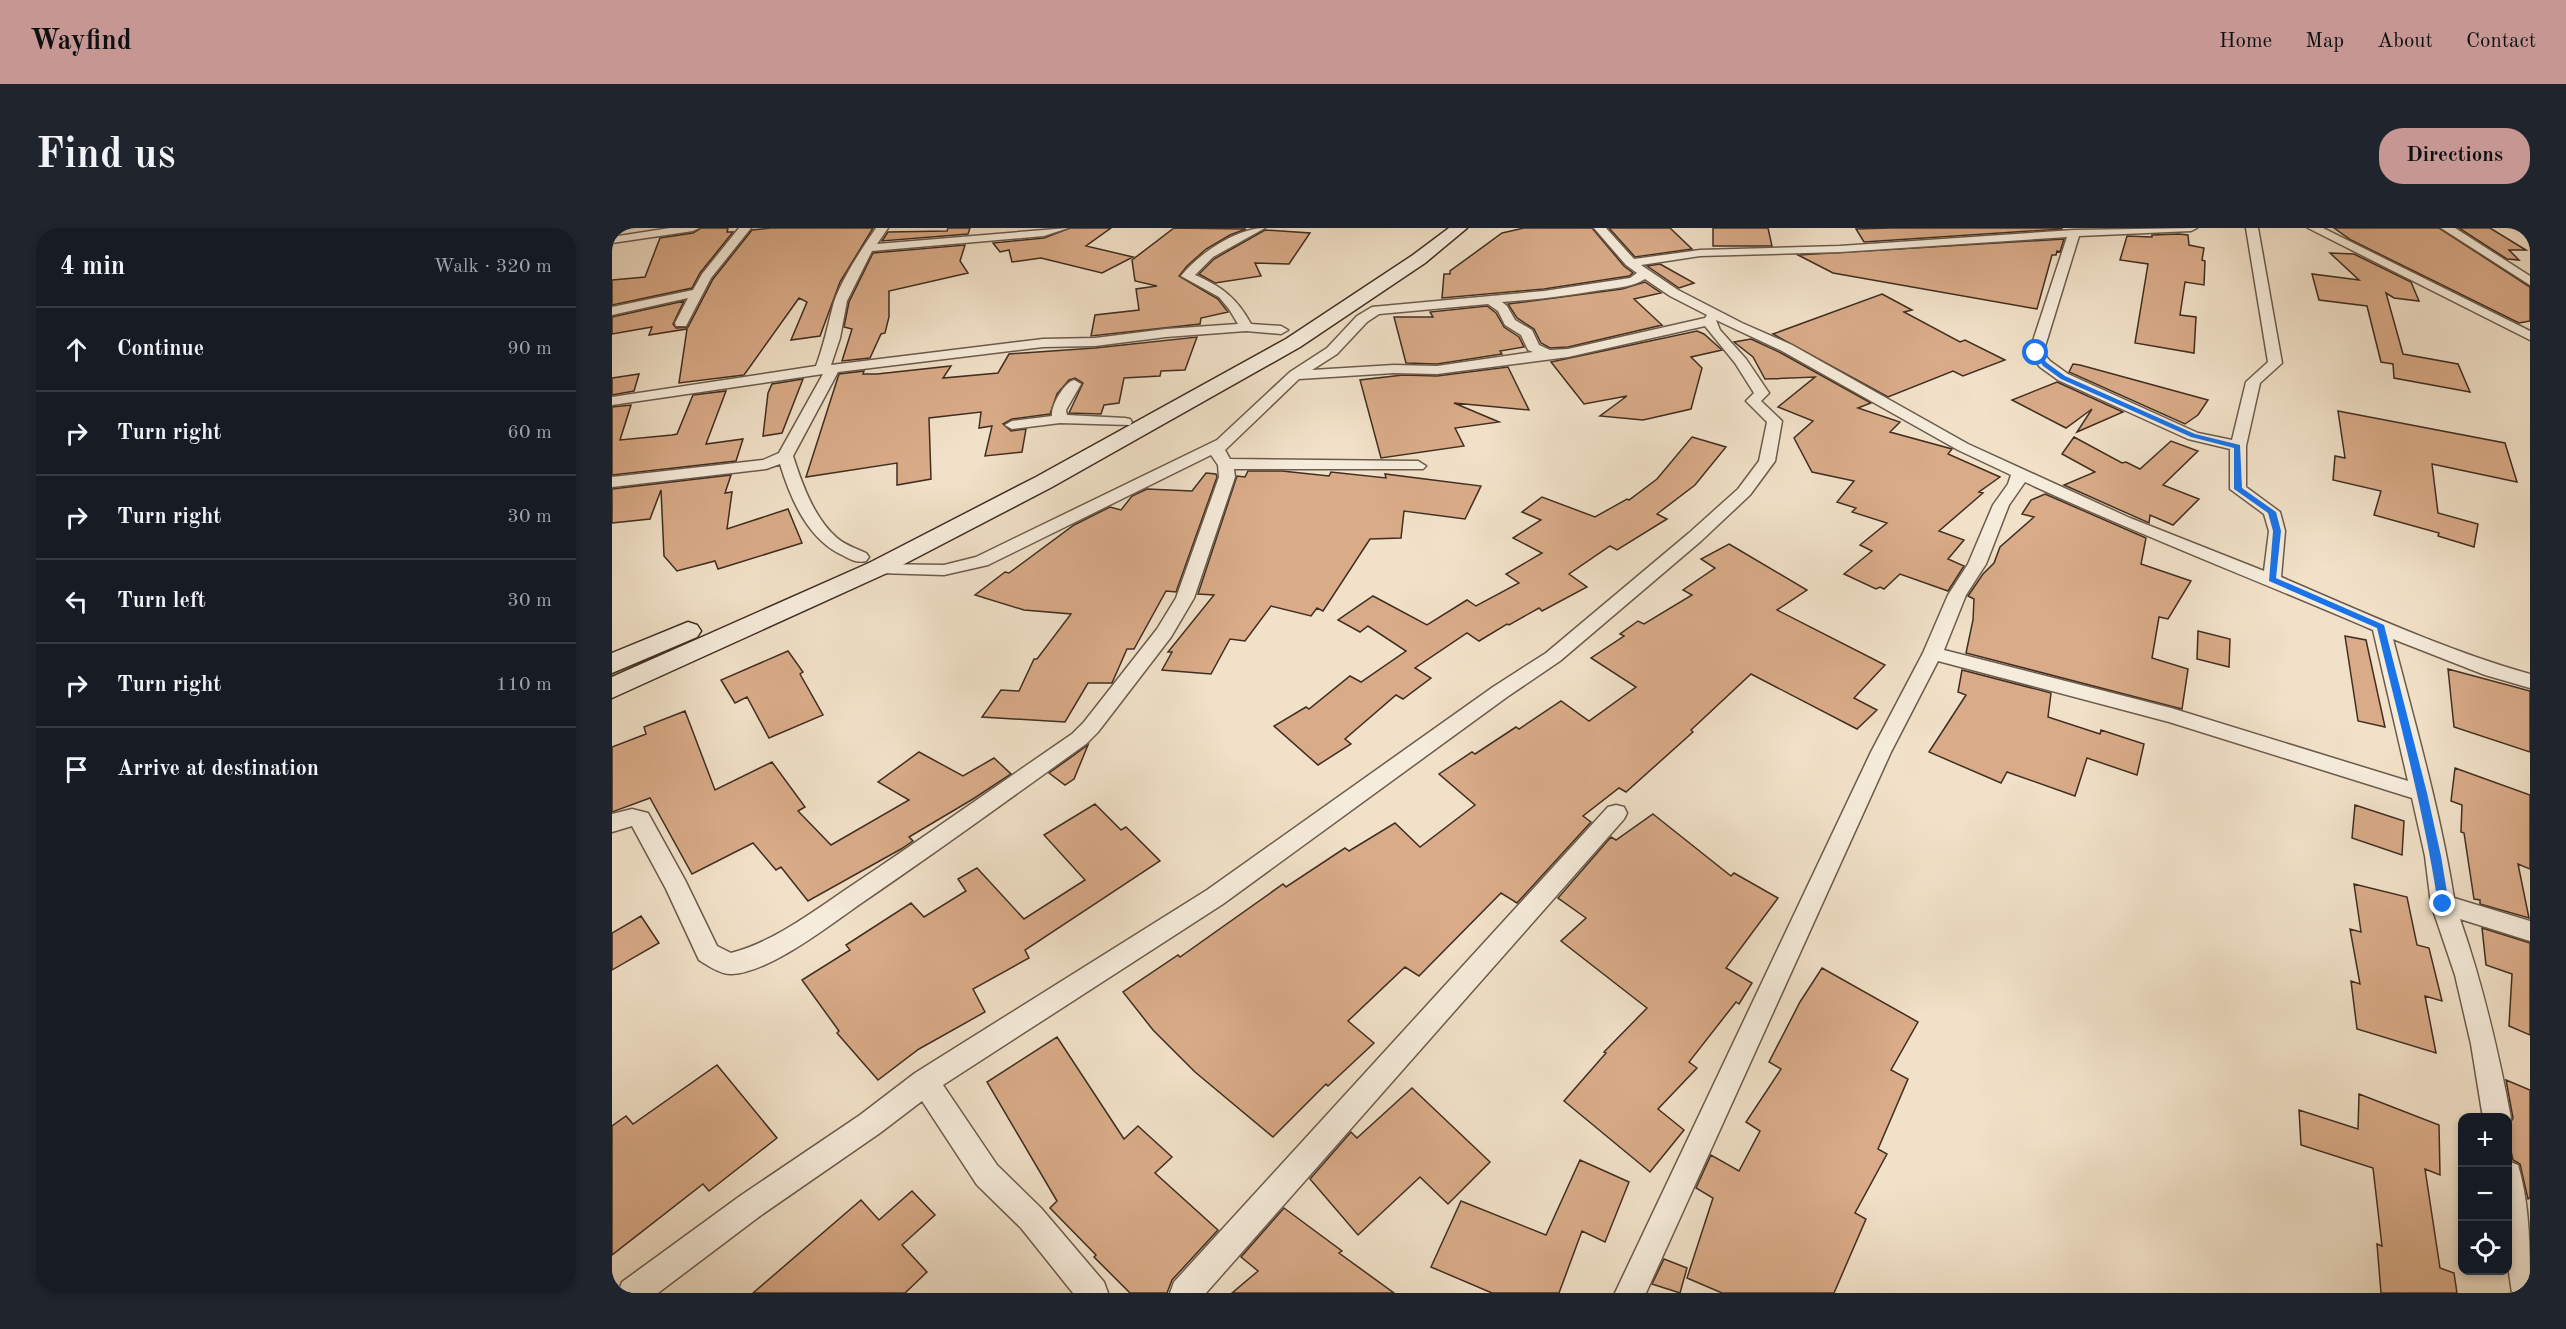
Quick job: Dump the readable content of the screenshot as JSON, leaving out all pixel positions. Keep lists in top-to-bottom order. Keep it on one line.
{"page":{"header":"Wayfind","nav":["Home","Map","About","Contact"],"buttons":"Directions","title":"Find us","heading":["4 min","Walk · 320 m"],"list":[["Continue","90 m"],["Turn right","60 m"],["Turn right","30 m"],["Turn left","30 m"],["Turn right","110 m"],"Arrive at destination"],"map_buttons":["+","−"]}}
